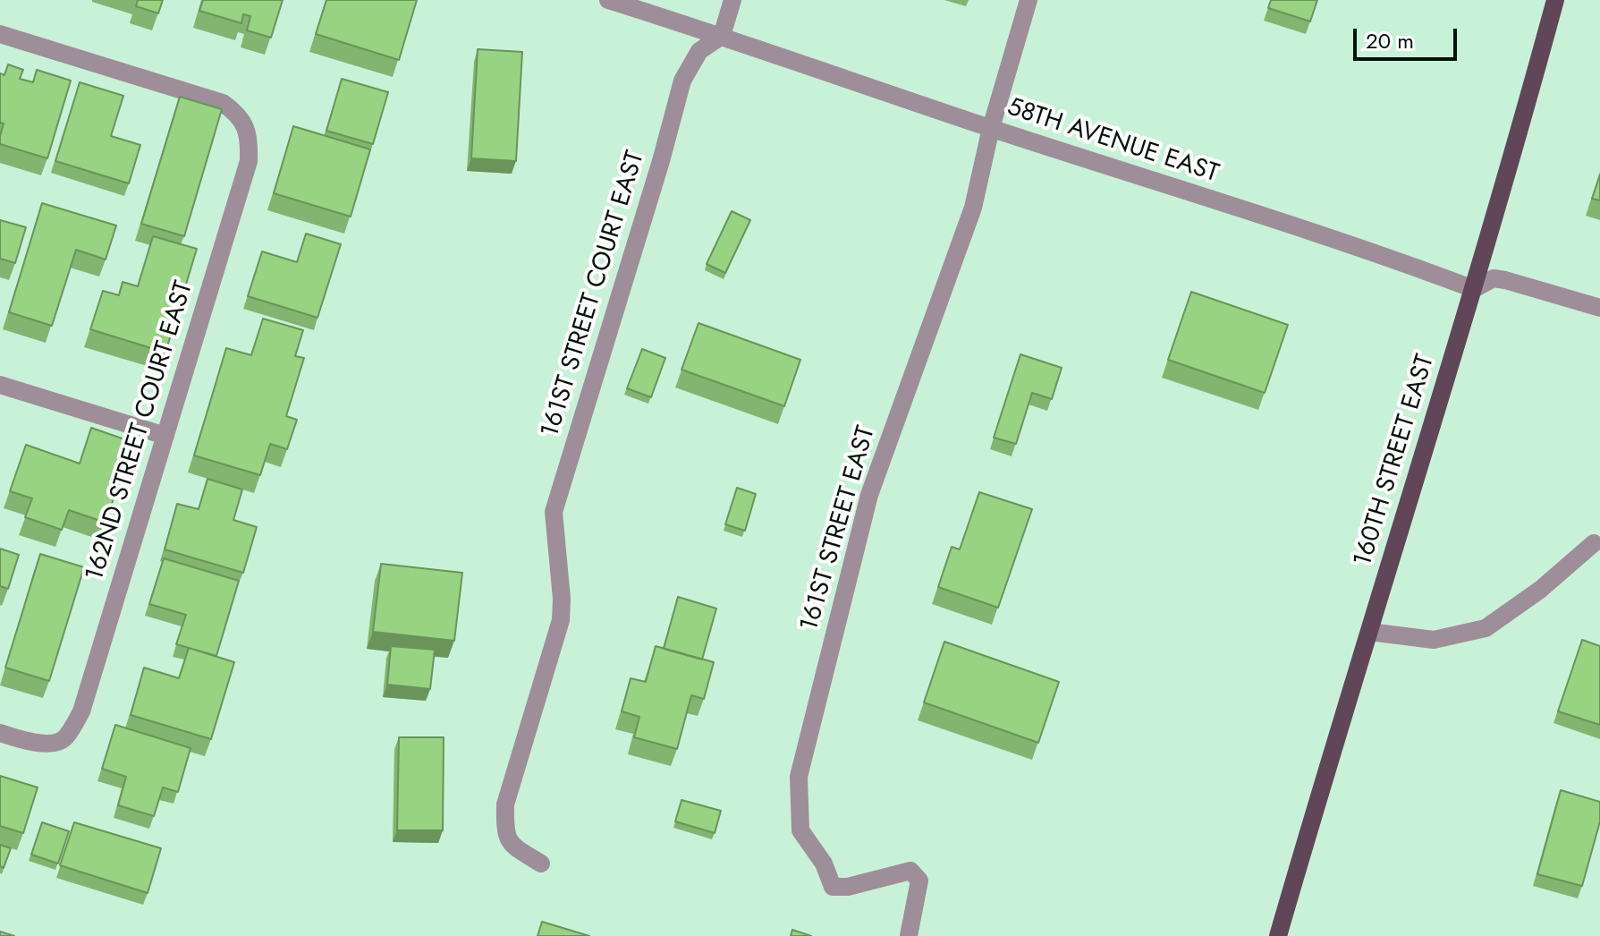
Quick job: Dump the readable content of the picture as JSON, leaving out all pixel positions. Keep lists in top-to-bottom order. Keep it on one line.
{"streets":{"main road":["160TH STREET EAST"],"street":["58TH AVENUE EAST","161ST STREET COURT EAST","162ND STREET COURT EAST","161ST STREET EAST"]},"crossings":[["58TH AVENUE EAST","161ST STREET COURT EAST"],["58TH AVENUE EAST","160TH STREET EAST"],["58TH AVENUE EAST","161ST STREET EAST"]],"scale_bar":"20 m"}
